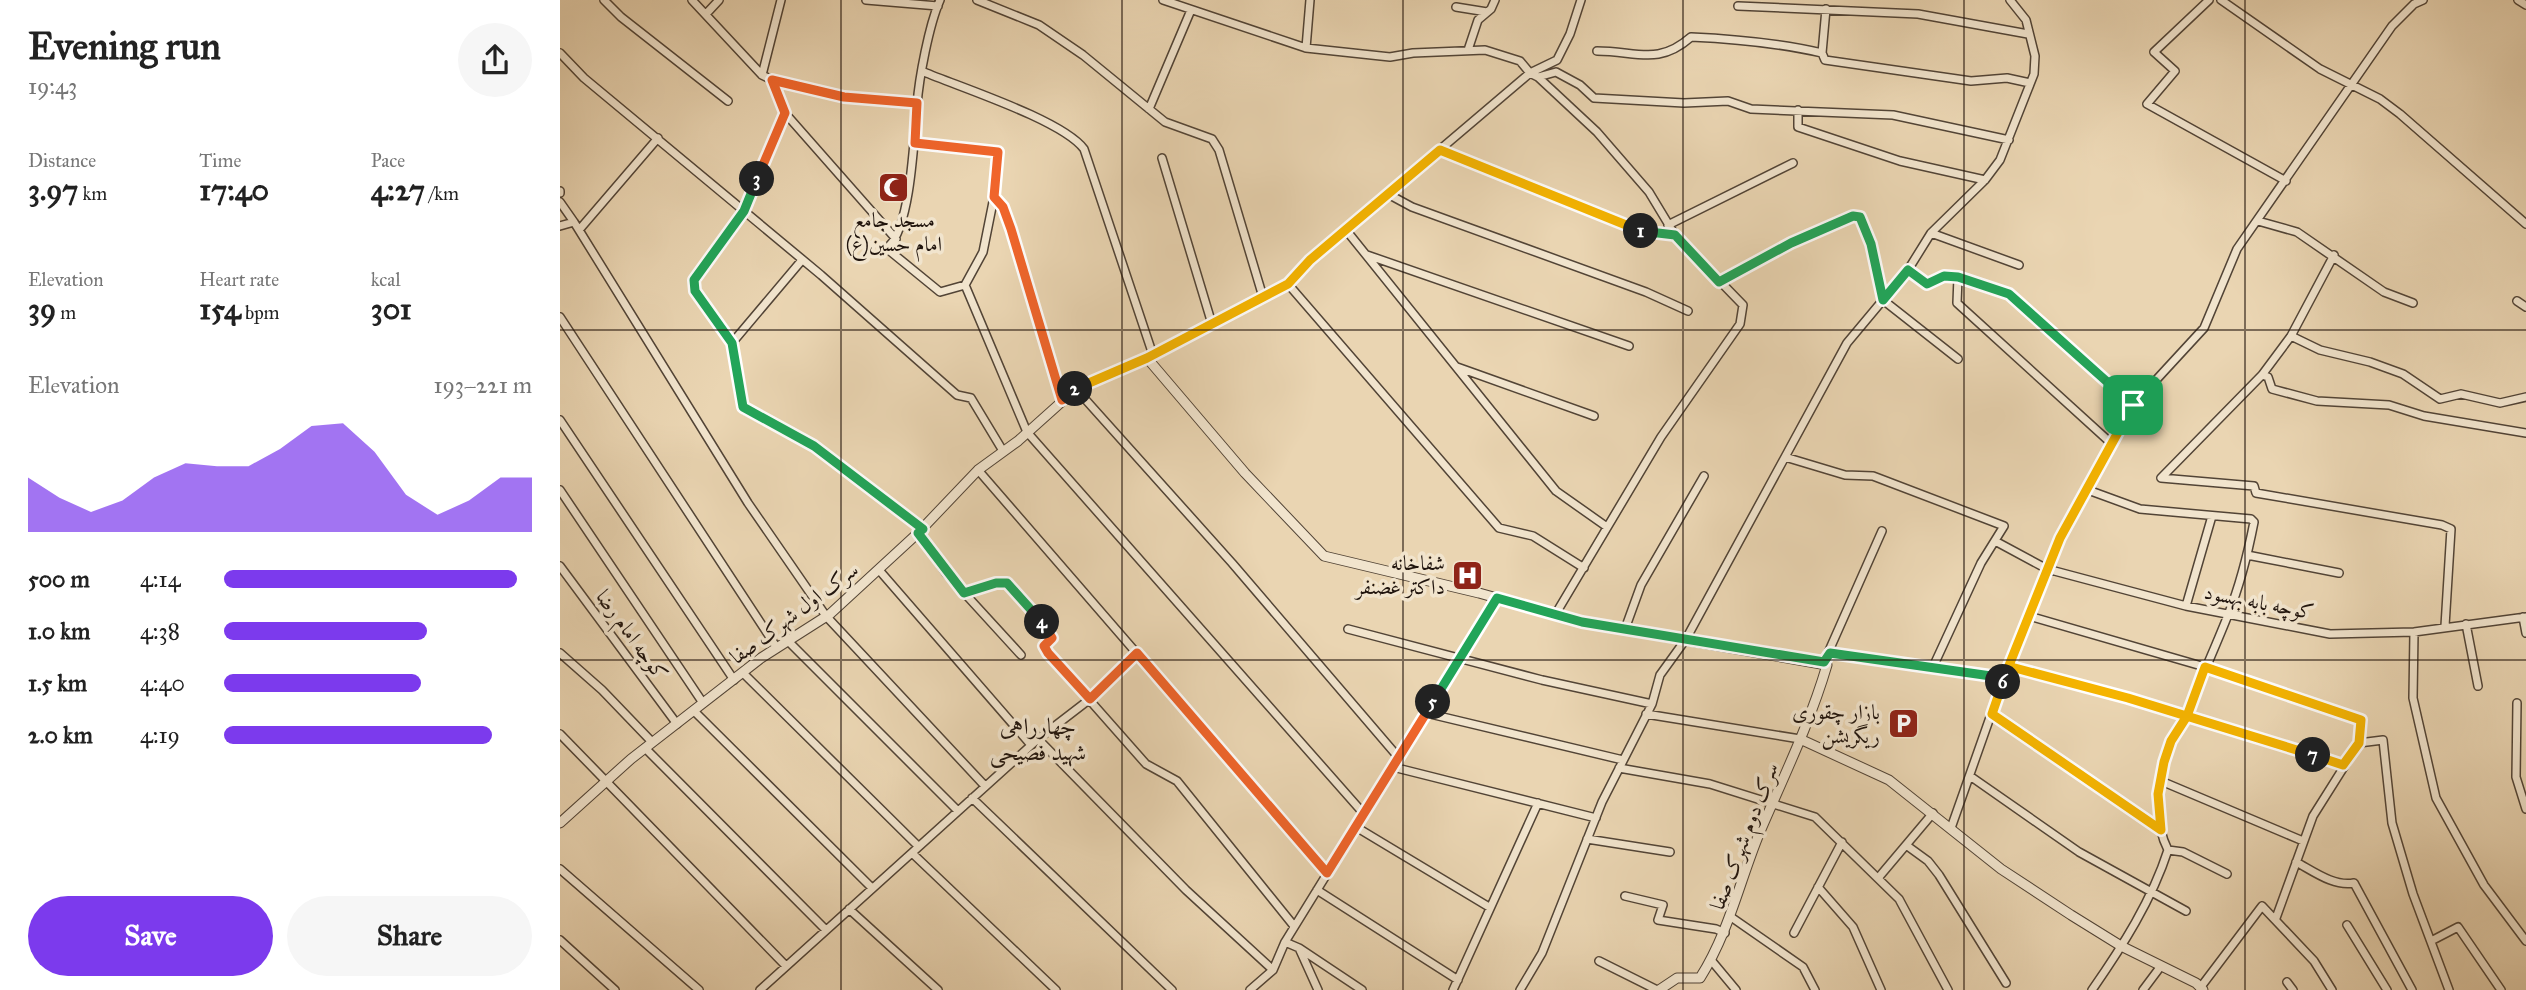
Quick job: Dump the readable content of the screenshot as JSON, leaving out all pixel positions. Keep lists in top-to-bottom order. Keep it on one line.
{"streets":{"street":["کوچه بابه بهسود","سرک اول شهرک صفا","کوچه امام رضا","سرک دوم شهرک صفا"]},"crossings":[["سرک اول شهرک صفا","کوچه امام رضا"]],"districts":["چهارراهی شهید فصیحی"],"places":{"mosque":["مسجد جامع امام حسین(ع)"],"hospital":["شفاخانه داکتر غضنفر"],"parking":["بازار چقوری ریگریشن"]},"page":{"heading":["Evening run","19:43"],"stats":[["Distance","3.97 km"],["Time","17:40"],["Pace","4:27 /km"],["Elevation","39 m"],["Heart rate","154 bpm"],["kcal","301"]],"pins":["3","1","2","4","6","5","7"],"chart":["Elevation","193–221 m"],"list":[{"name":"500 m","note":"4:14"},{"name":"1.0 km","note":"4:38"},{"name":"1.5 km","note":"4:40"},{"name":"2.0 km","note":"4:19"}],"buttons":["Save","Share"]}}
